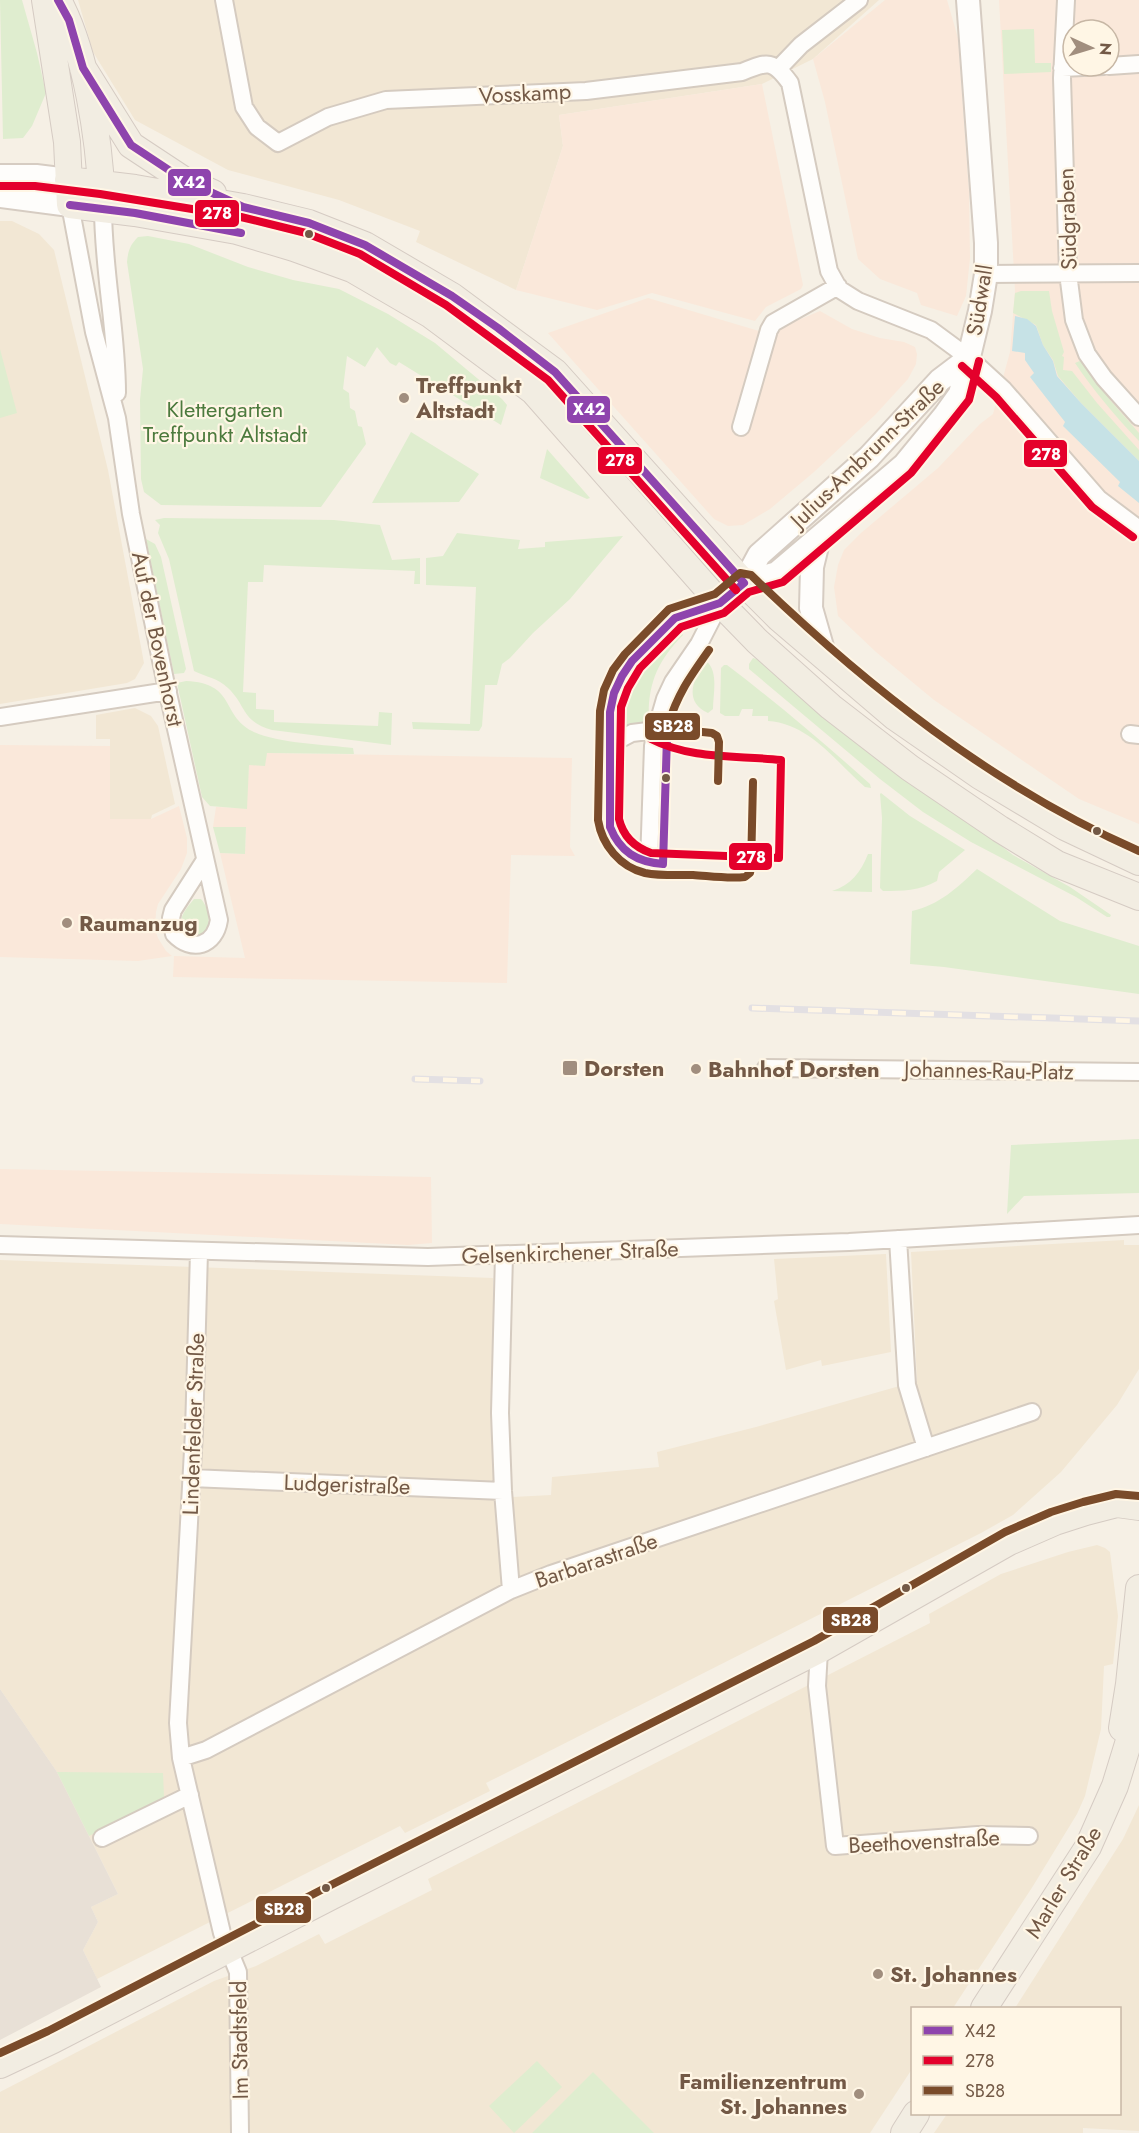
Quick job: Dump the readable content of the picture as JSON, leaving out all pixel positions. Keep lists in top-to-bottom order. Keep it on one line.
{"streets":{"main road":["Südwall","Julius-Ambrunn-Straße","Marler Straße"],"street":["Vosskamp","Südgraben","Auf der Bovenhorst","Johannes-Rau-Platz","Gelsenkirchener Straße","Lindenfelder Straße","Ludgeristraße","Barbarastraße","Beethovenstraße","Im Stadtsfeld"]},"crossings":[["Südwall","Julius-Ambrunn-Straße"],["Gelsenkirchener Straße","Lindenfelder Straße"],["Lindenfelder Straße","Ludgeristraße"],["Lindenfelder Straße","Barbarastraße"],["Lindenfelder Straße","Im Stadtsfeld"]],"parks":["Klettergarten Treffpunkt Altstadt"],"places":{"other":["Treffpunkt Altstadt","Raumanzug","Bahnhof Dorsten","St. Johannes","Familienzentrum St. Johannes"],"transit":["Dorsten"]},"lines":["transit line X42","transit line 278","transit line SB28"],"legend":["X42","278","SB28"],"north":"right"}
